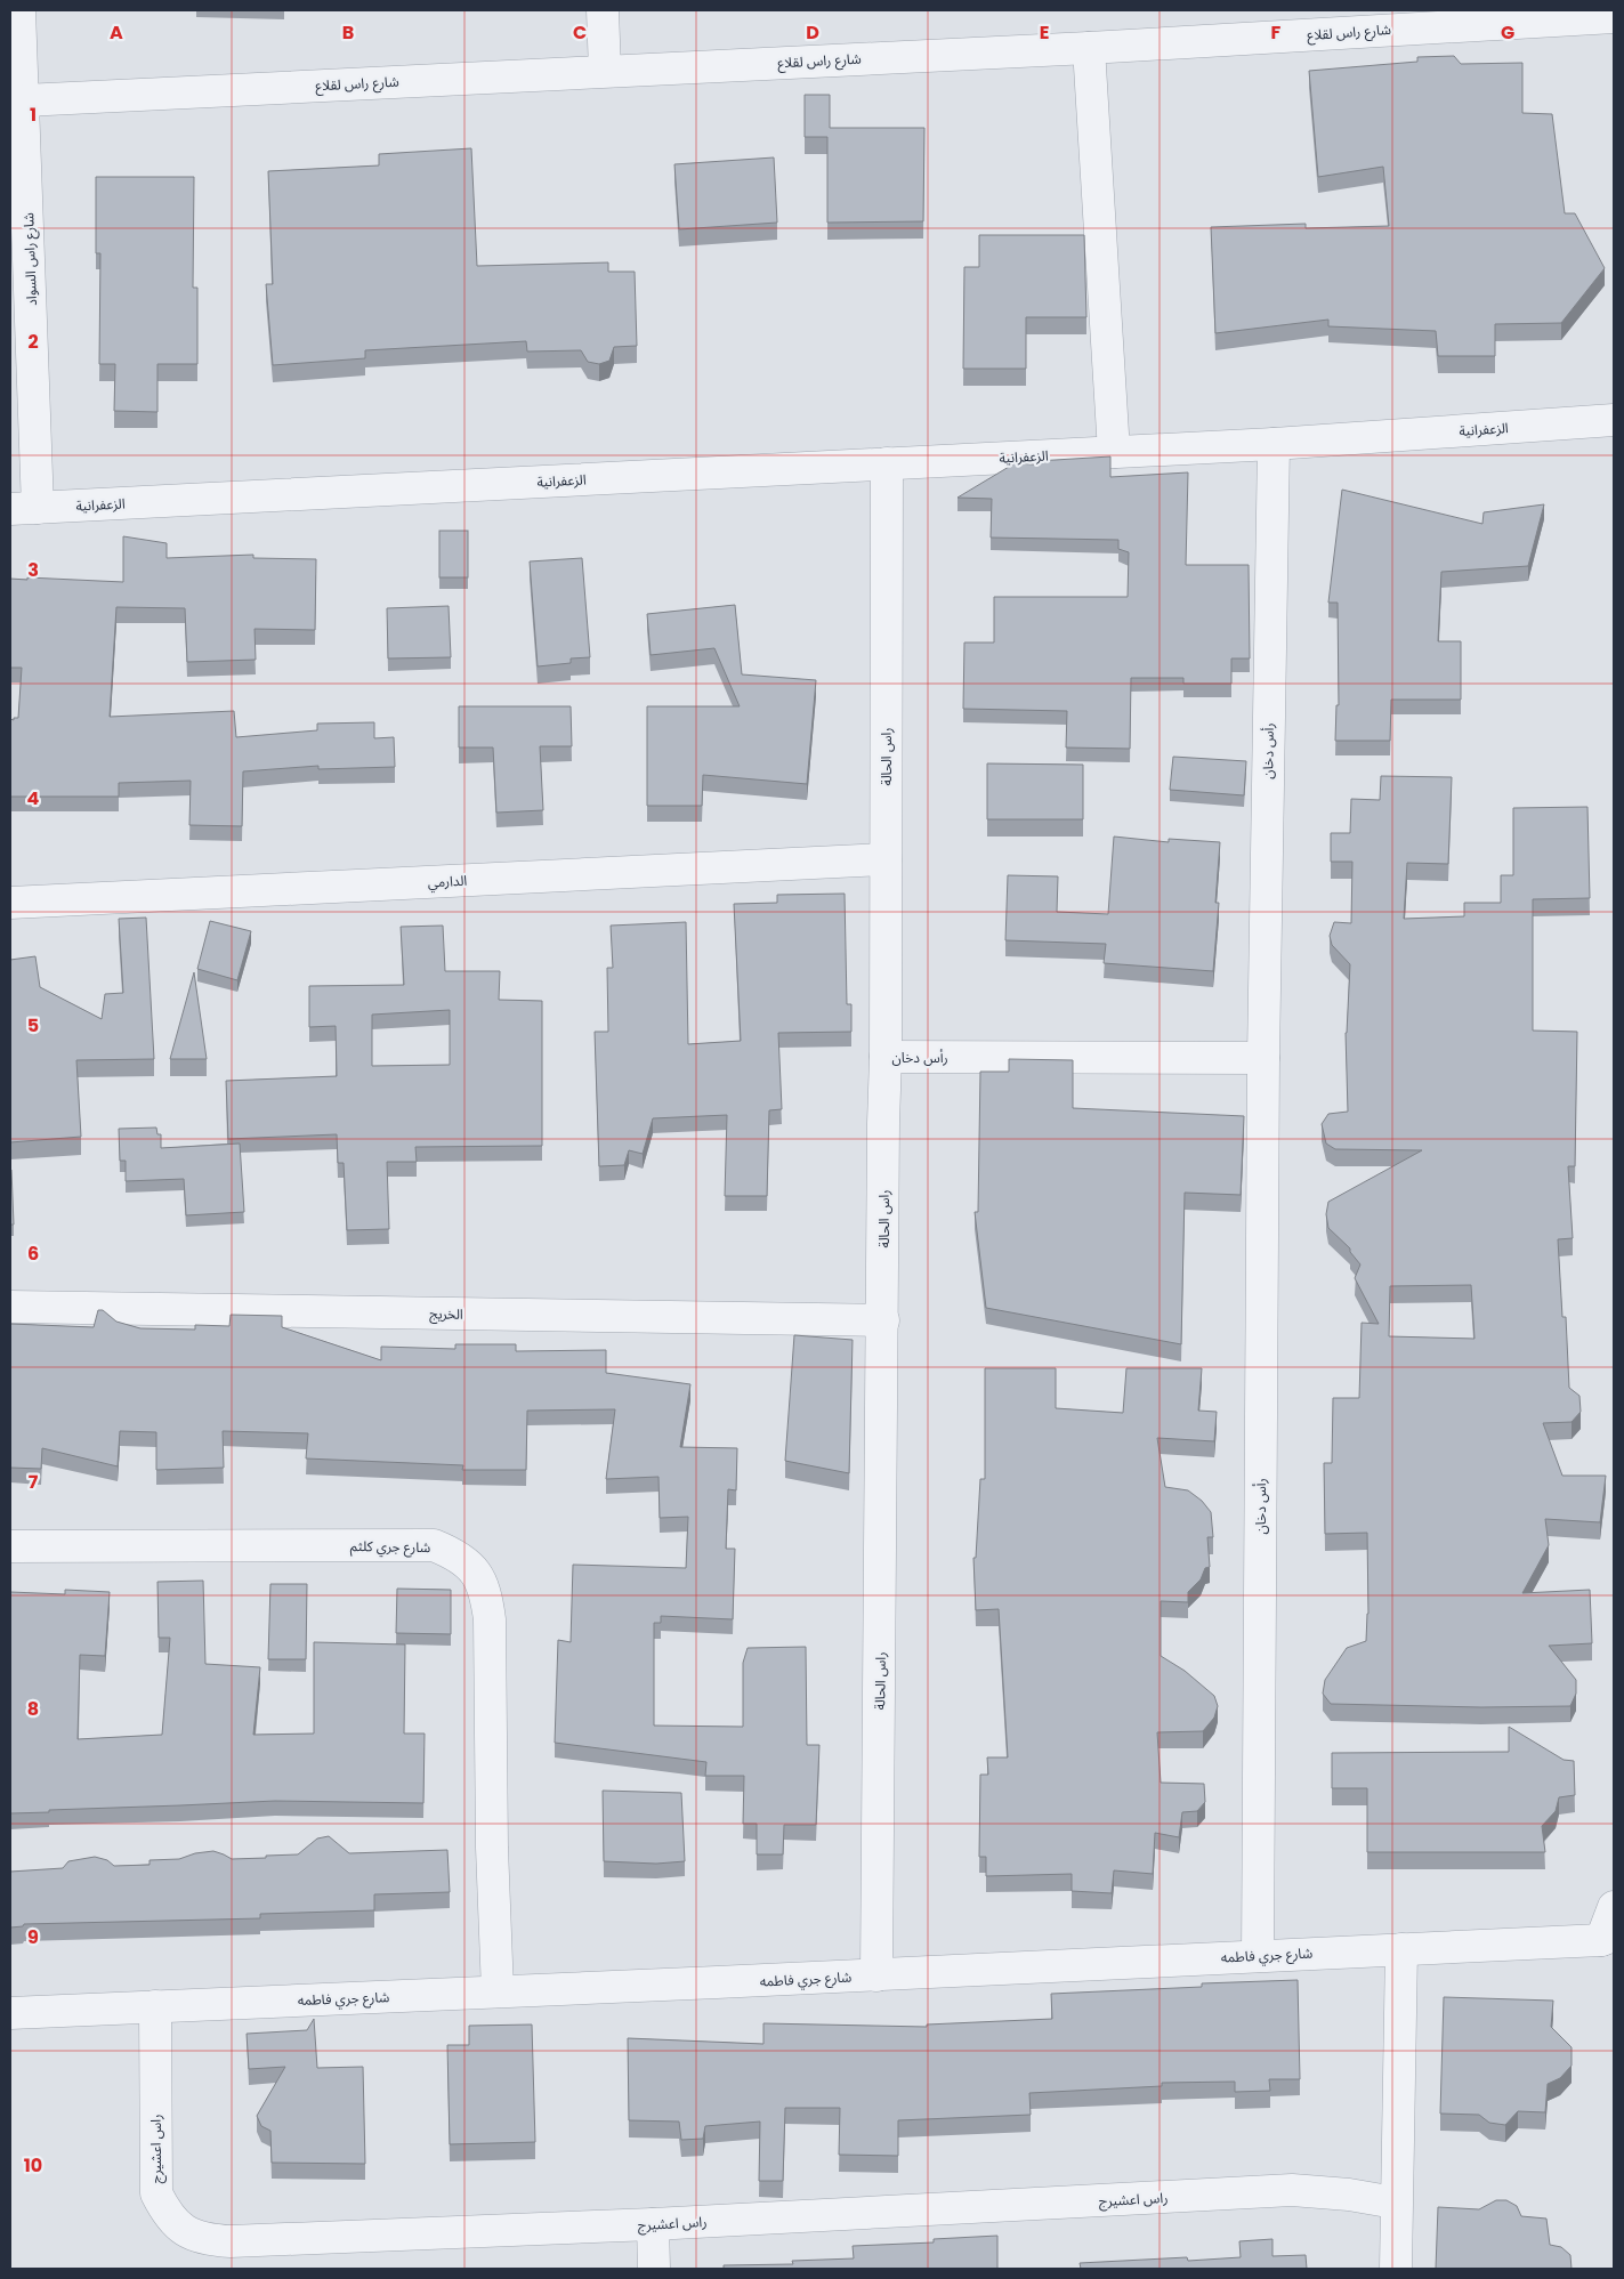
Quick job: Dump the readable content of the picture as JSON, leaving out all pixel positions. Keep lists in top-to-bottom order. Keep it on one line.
{"streets":{"street":["شارع راس لقلاع","شارع راس السواد","الزعفرانية","رأس دخان","راس الحالة","الدارمي","الخريج","شارع جري كلثم","شارع جري فاطمه","راس اعشيرج"]},"crossings":[["شارع راس لقلاع","شارع راس السواد"],["شارع راس السواد","الزعفرانية"],["الزعفرانية","رأس دخان"],["الزعفرانية","راس الحالة"],["رأس دخان","راس الحالة"],["رأس دخان","شارع جري فاطمه"],["راس الحالة","الدارمي"],["راس الحالة","الخريج"],["راس الحالة","شارع جري فاطمه"],["شارع جري كلثم","شارع جري فاطمه"],["شارع جري فاطمه","راس اعشيرج"]],"grid":{"columns":["A","B","C","D","E","F","G"],"rows":["1","2","3","4","5","6","7","8","9","10"]}}
